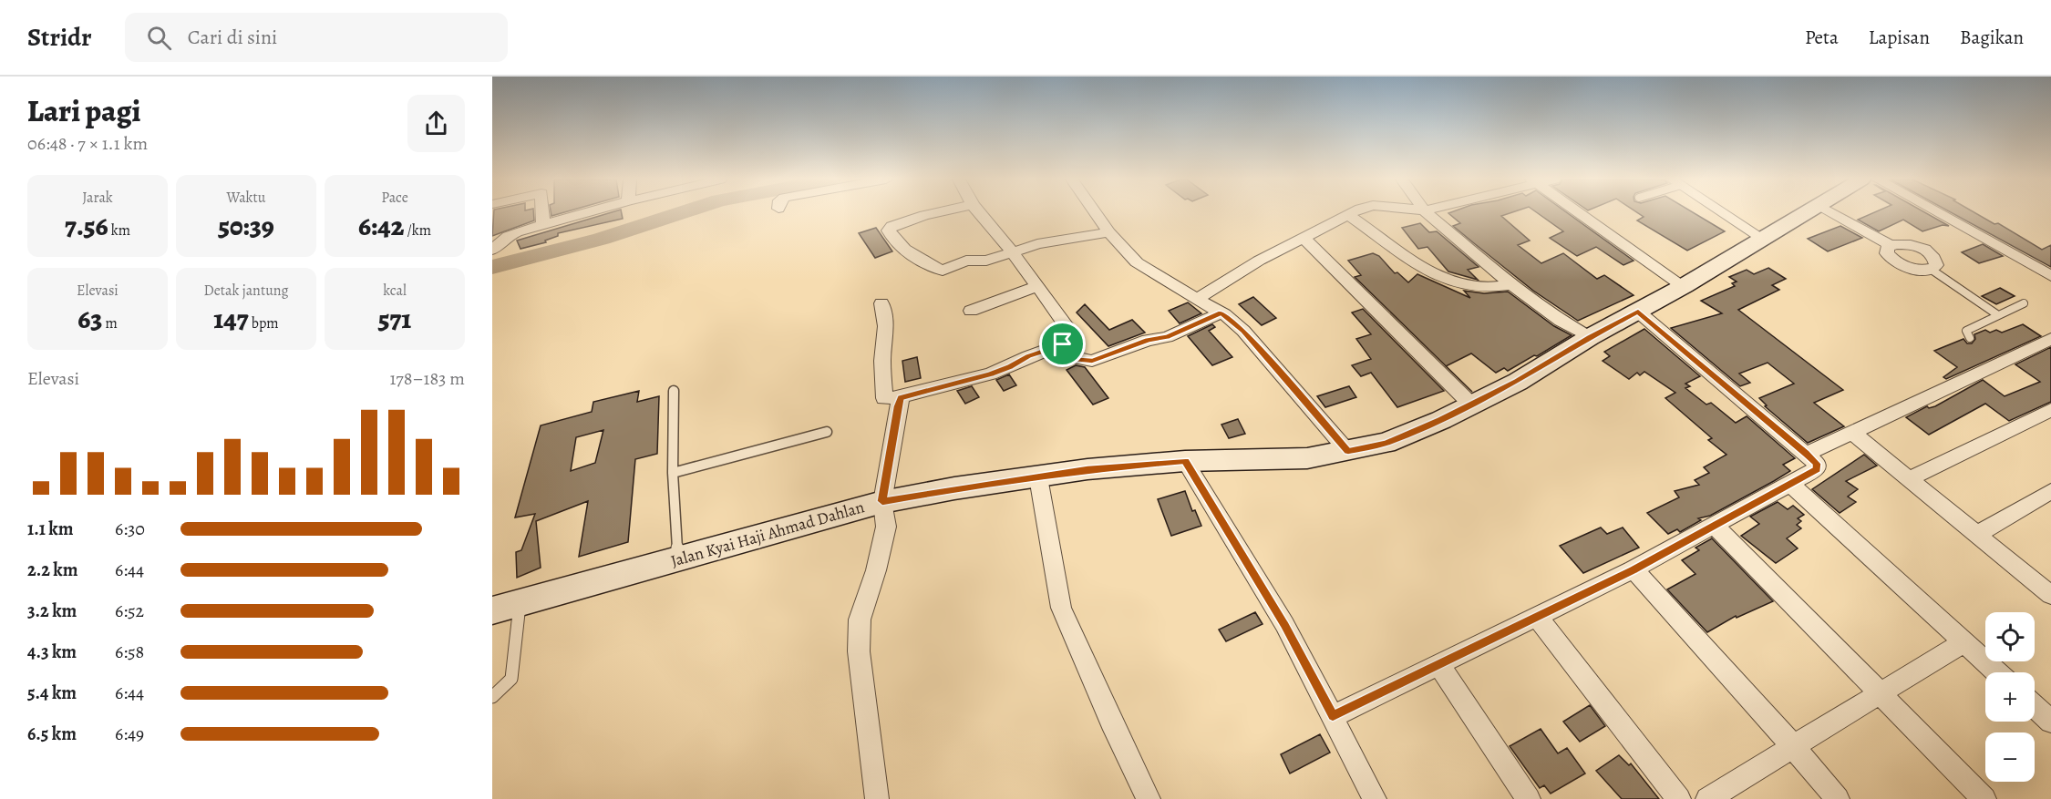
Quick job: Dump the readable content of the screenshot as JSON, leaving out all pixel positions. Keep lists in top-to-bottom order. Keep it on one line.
{"streets":{"street":["Jalan Kyai Haji Ahmad Dahlan"]},"page":{"header":"Stridr","search":"Cari di sini","nav":["Peta","Lapisan","Bagikan"],"heading":["Lari pagi","06:48 · 7 × 1.1 km"],"stats":[["Jarak","7.56 km"],["Waktu","50:39"],["Pace","6:42 /km"],["Elevasi","63 m"],["Detak jantung","147 bpm"],["kcal","571"]],"chart":["Elevasi","178–183 m"],"list":[{"name":"1.1 km","note":"6:30"},{"name":"2.2 km","note":"6:44"},{"name":"3.2 km","note":"6:52"},{"name":"4.3 km","note":"6:58"},{"name":"5.4 km","note":"6:44"},{"name":"6.5 km","note":"6:49"}],"map_buttons":["+","−"]}}
